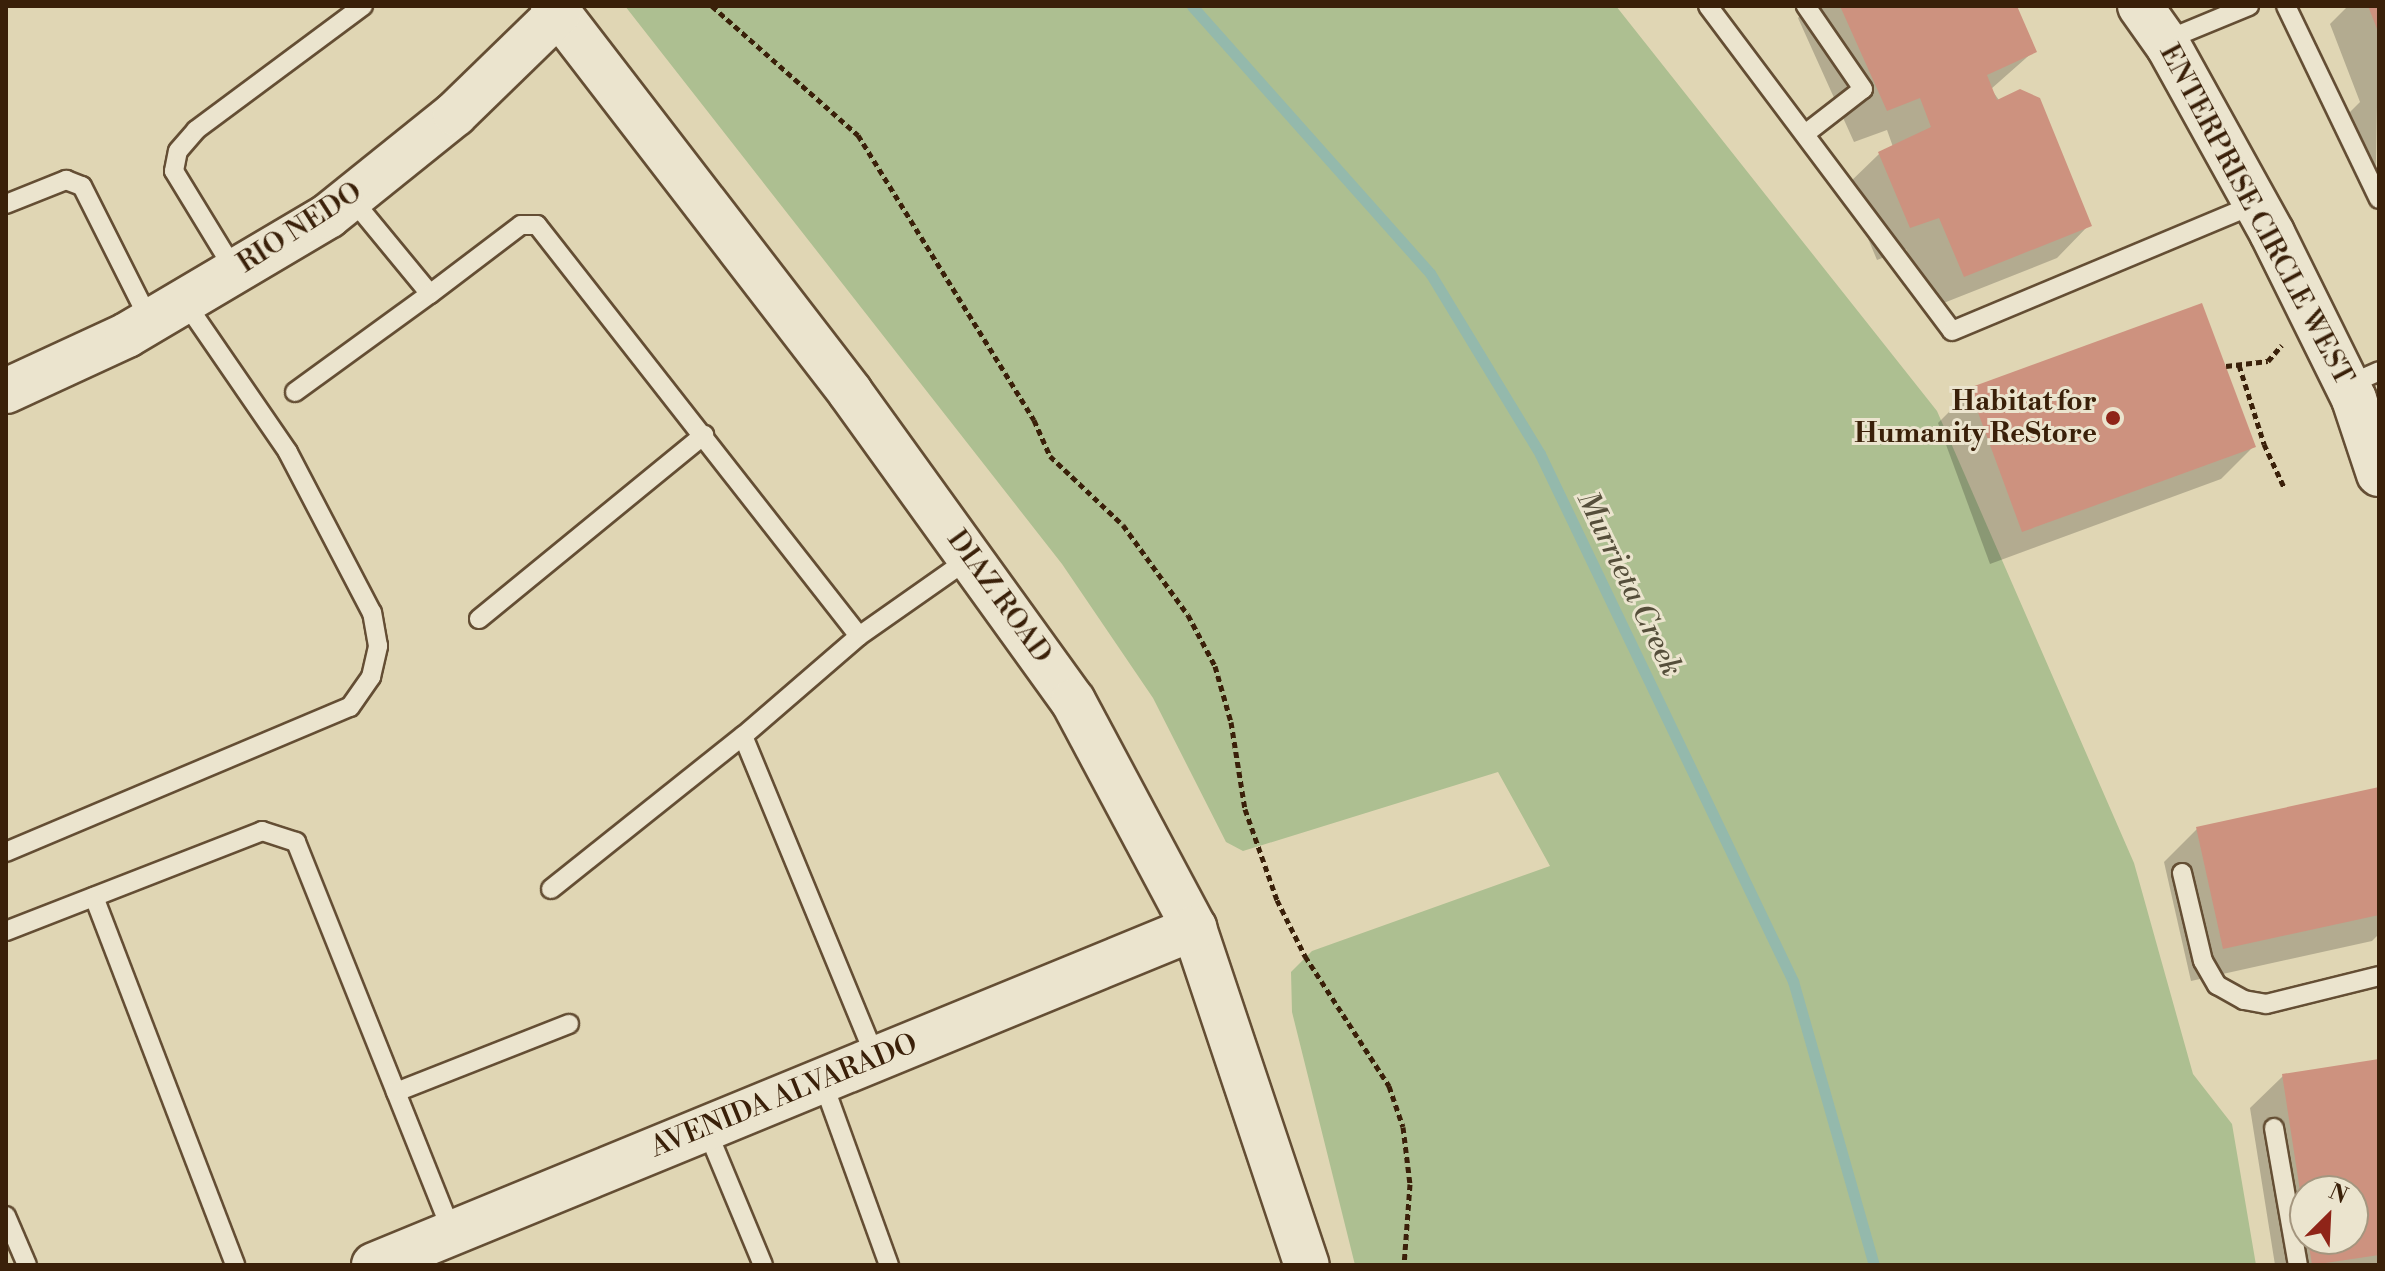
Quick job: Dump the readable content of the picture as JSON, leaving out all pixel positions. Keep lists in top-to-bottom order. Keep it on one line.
{"streets":{"street":["ENTERPRISE CIRCLE WEST","RIO NEDO","DIAZ ROAD","AVENIDA ALVARADO"]},"crossings":[["RIO NEDO","DIAZ ROAD"],["DIAZ ROAD","AVENIDA ALVARADO"]],"water":["Murrieta Creek"],"places":["Habitat for Humanity ReStore"],"north":"top right"}
